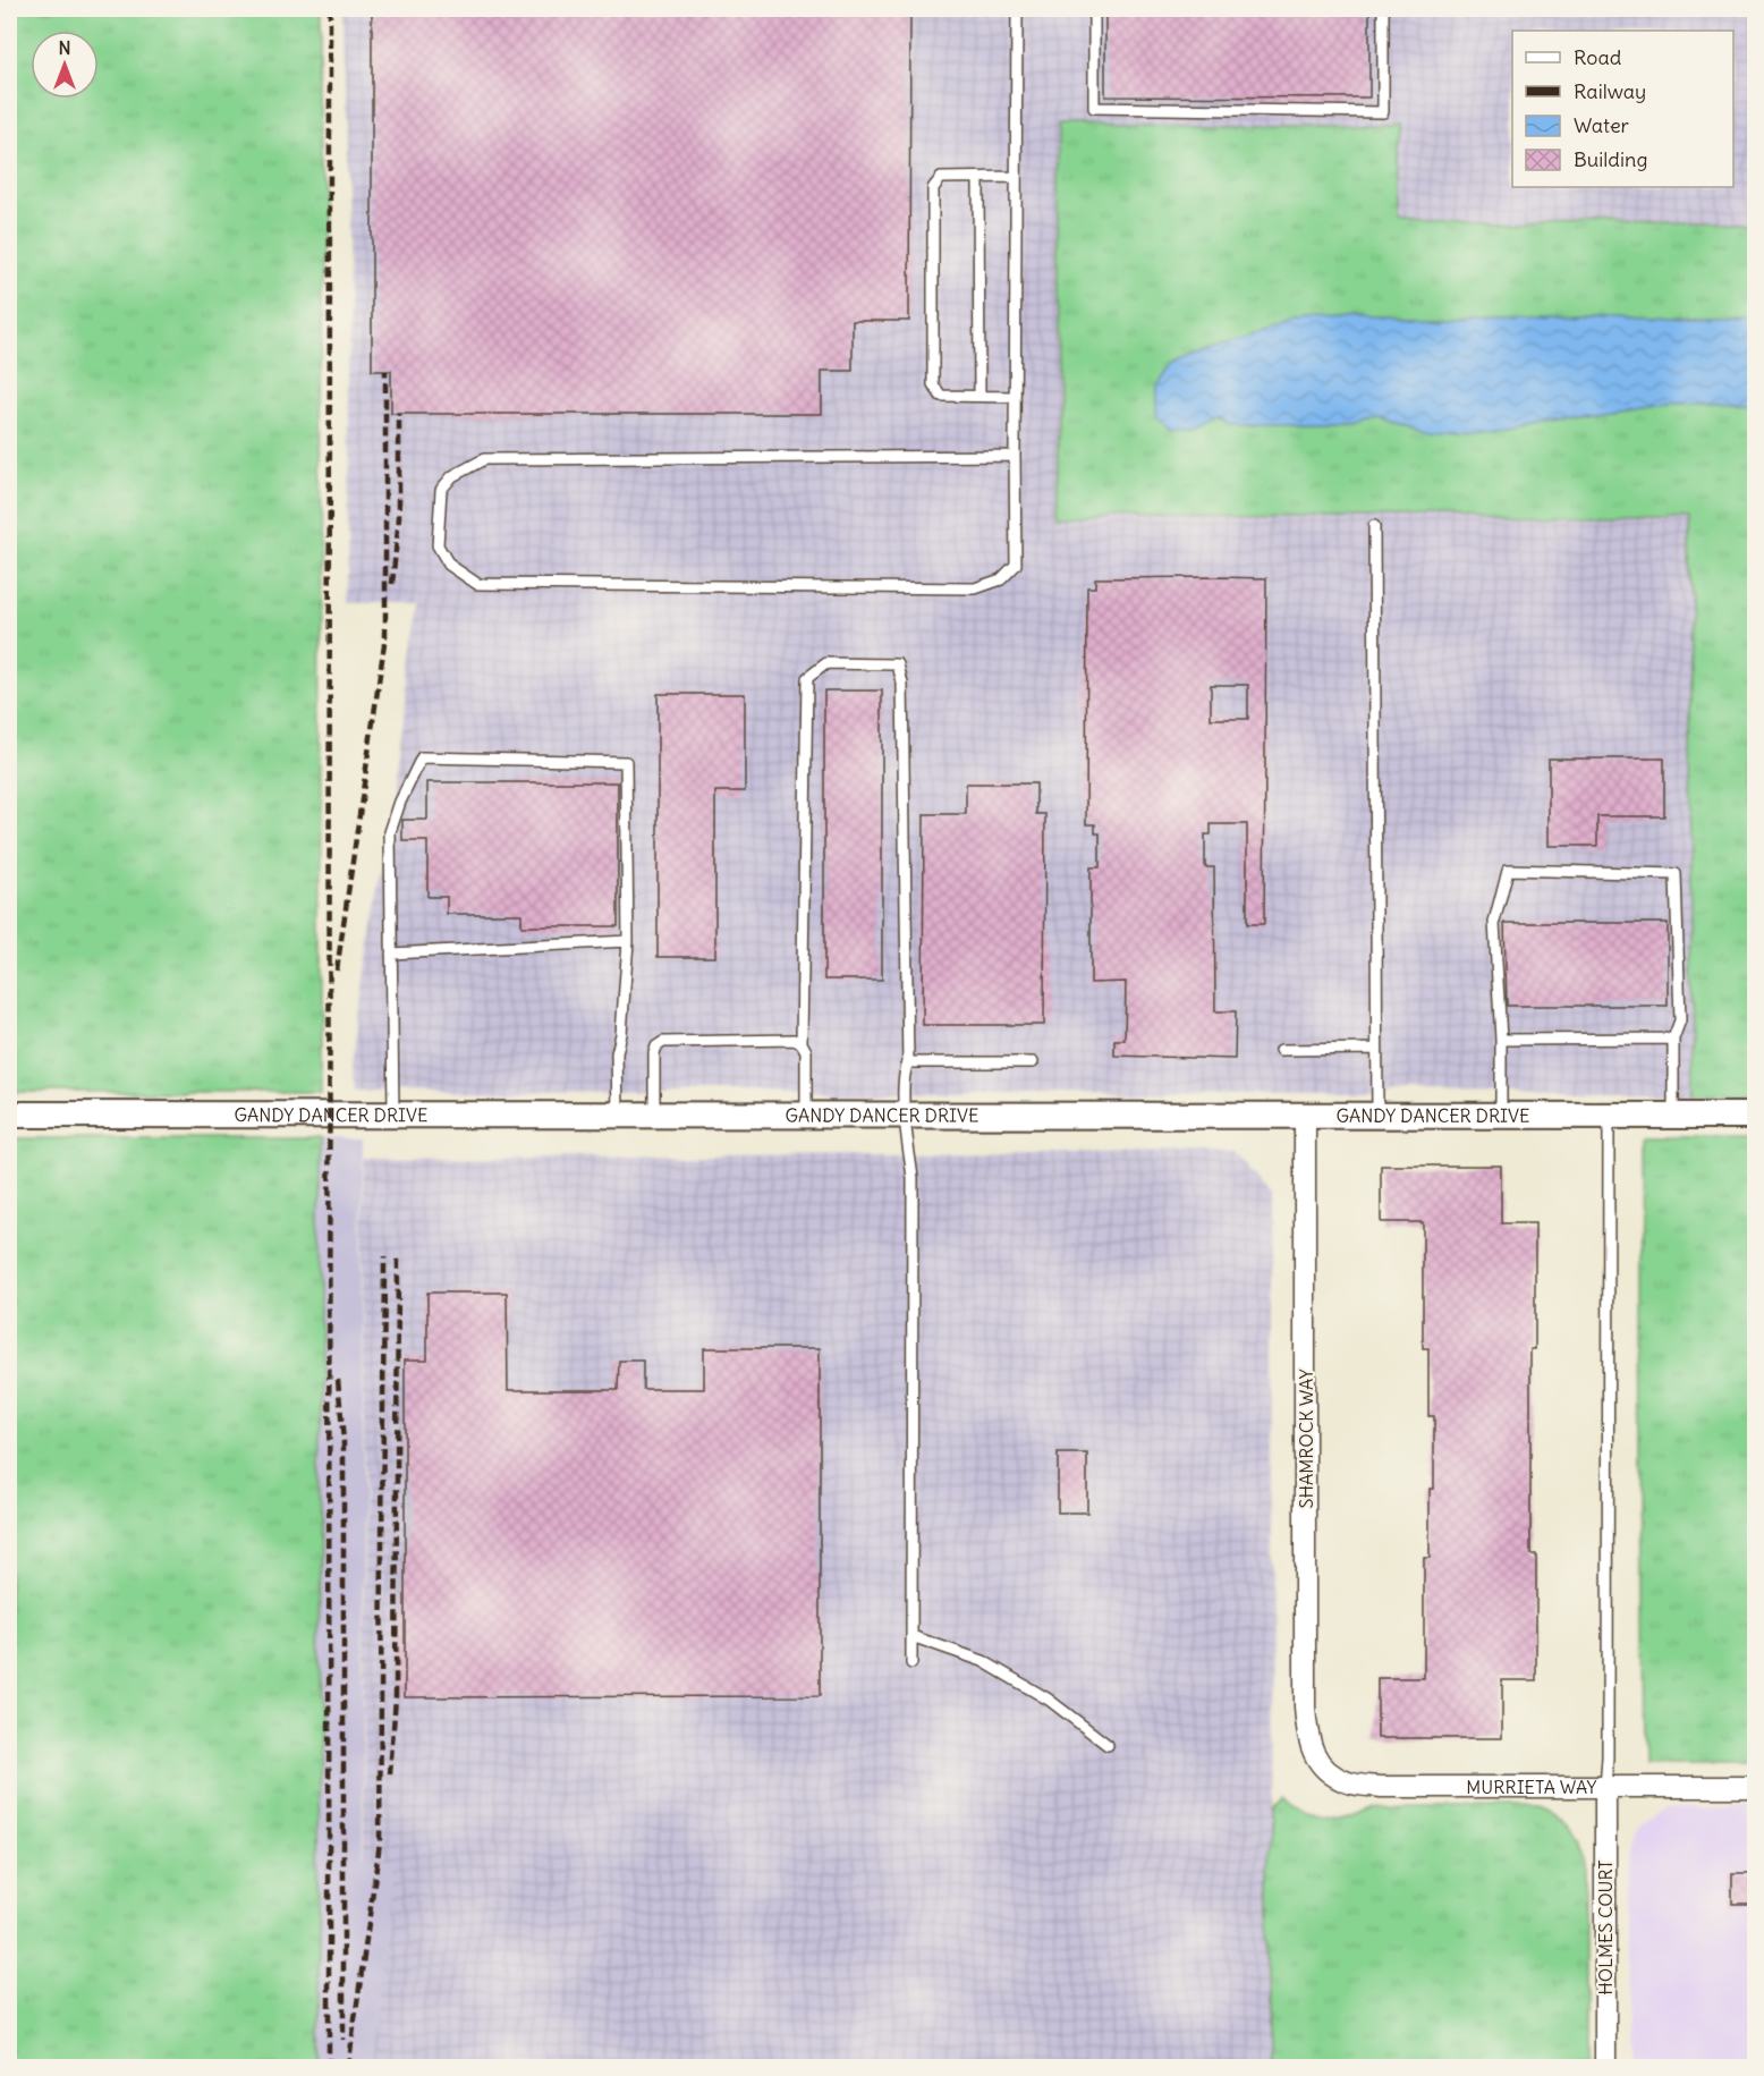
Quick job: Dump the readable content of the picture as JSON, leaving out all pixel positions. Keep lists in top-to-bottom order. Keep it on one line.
{"streets":{"street":["GANDY DANCER DRIVE","SHAMROCK WAY","MURRIETA WAY","HOLMES COURT"]},"crossings":[["GANDY DANCER DRIVE","SHAMROCK WAY"],["SHAMROCK WAY","MURRIETA WAY"],["MURRIETA WAY","HOLMES COURT"]],"legend":["Road","Railway","Water","Building"],"north":"top"}
